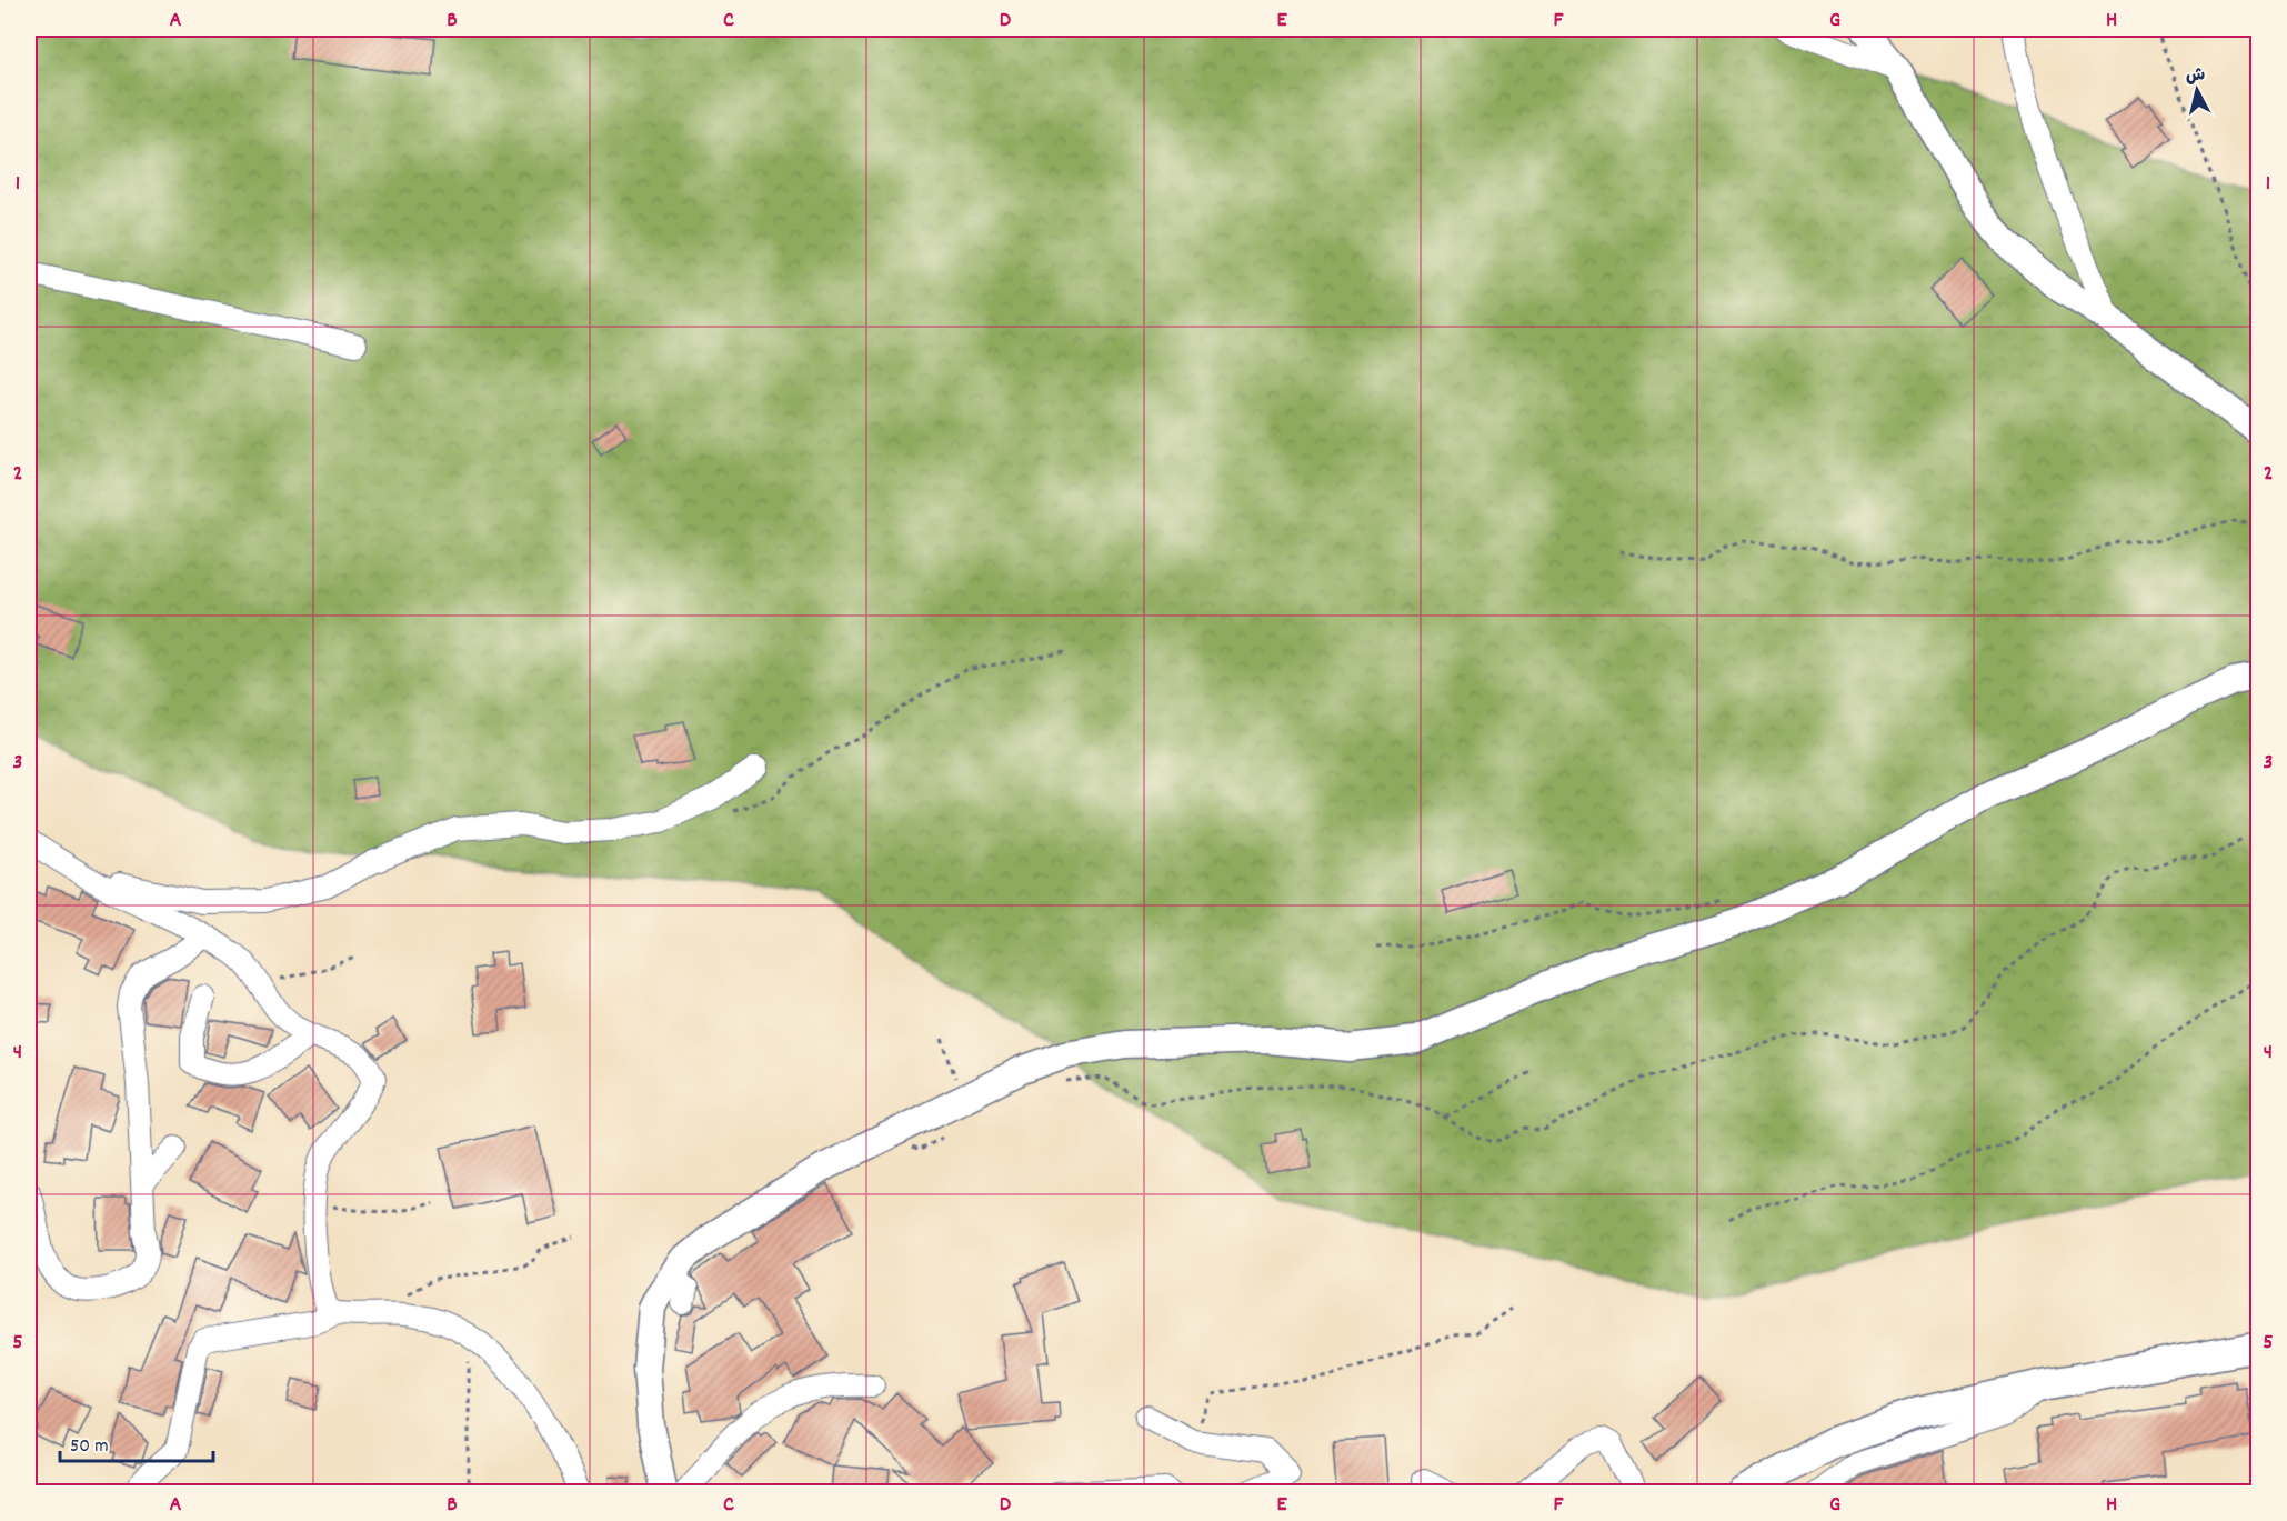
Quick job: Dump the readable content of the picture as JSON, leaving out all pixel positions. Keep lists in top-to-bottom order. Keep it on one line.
{"scale_bar":"50 m","north":"top","grid":{"columns":["A","B","C","D","E","F","G","H"],"rows":["1","2","3","4","5"]}}
